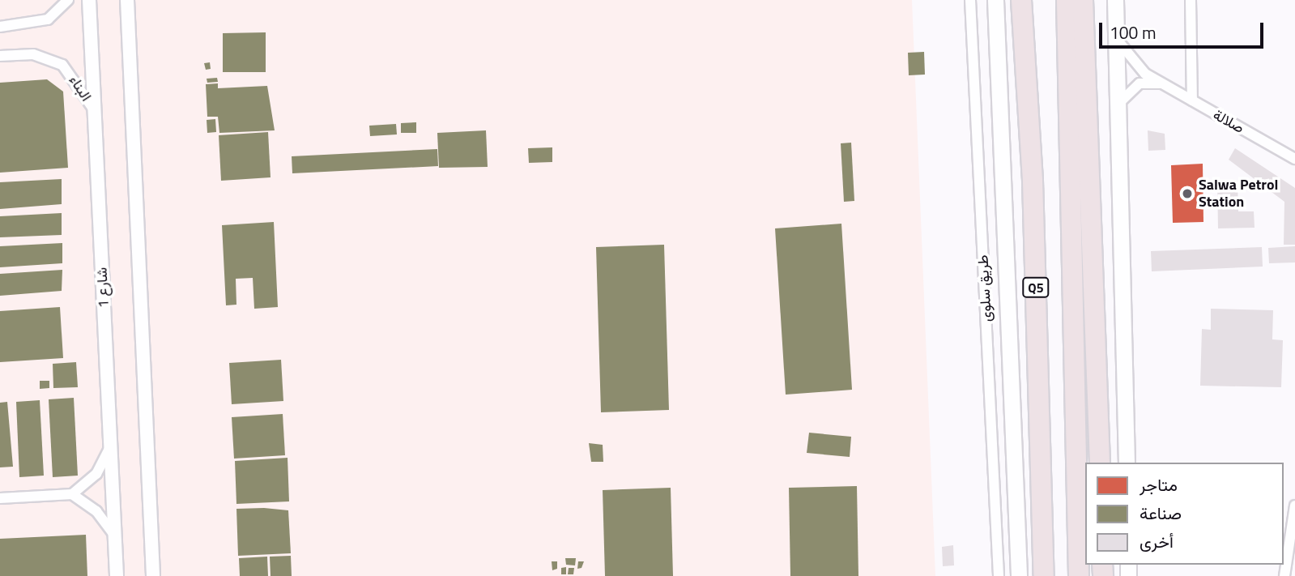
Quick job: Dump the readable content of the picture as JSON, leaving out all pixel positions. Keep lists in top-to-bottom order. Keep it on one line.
{"streets":{"highway":["Q5"],"main road":["طريق سلوى"],"street":["البناء","صلالة","شارع 1"]},"crossings":[["البناء","شارع 1"]],"places":["Salwa Petrol Station"],"legend":["متاجر","صناعة","أخرى"],"scale_bar":"100 m"}
